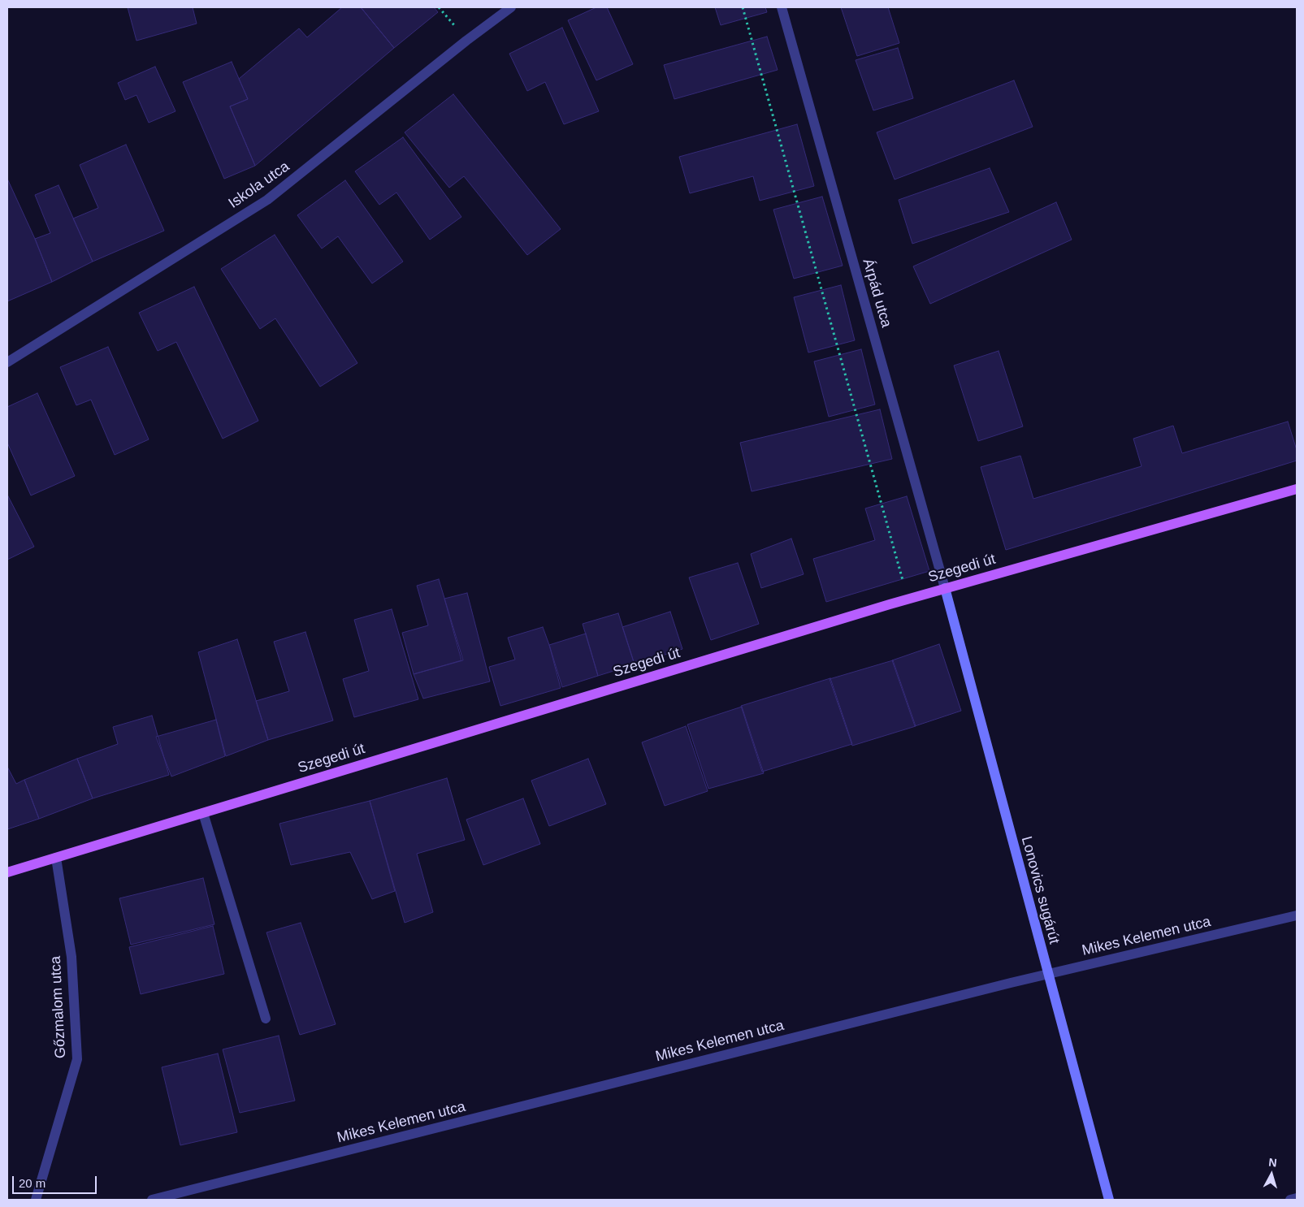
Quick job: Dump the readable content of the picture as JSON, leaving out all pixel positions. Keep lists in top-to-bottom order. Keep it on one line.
{"streets":{"main road":["Szegedi út"],"street":["Iskola utca","Árpád utca","Lonovics sugárút","Mikes Kelemen utca","Gőzmalom utca"]},"crossings":[["Árpád utca","Szegedi út"],["Árpád utca","Lonovics sugárút"],["Szegedi út","Lonovics sugárút"],["Szegedi út","Gőzmalom utca"],["Lonovics sugárút","Mikes Kelemen utca"]],"scale_bar":"20 m","north":"top"}
